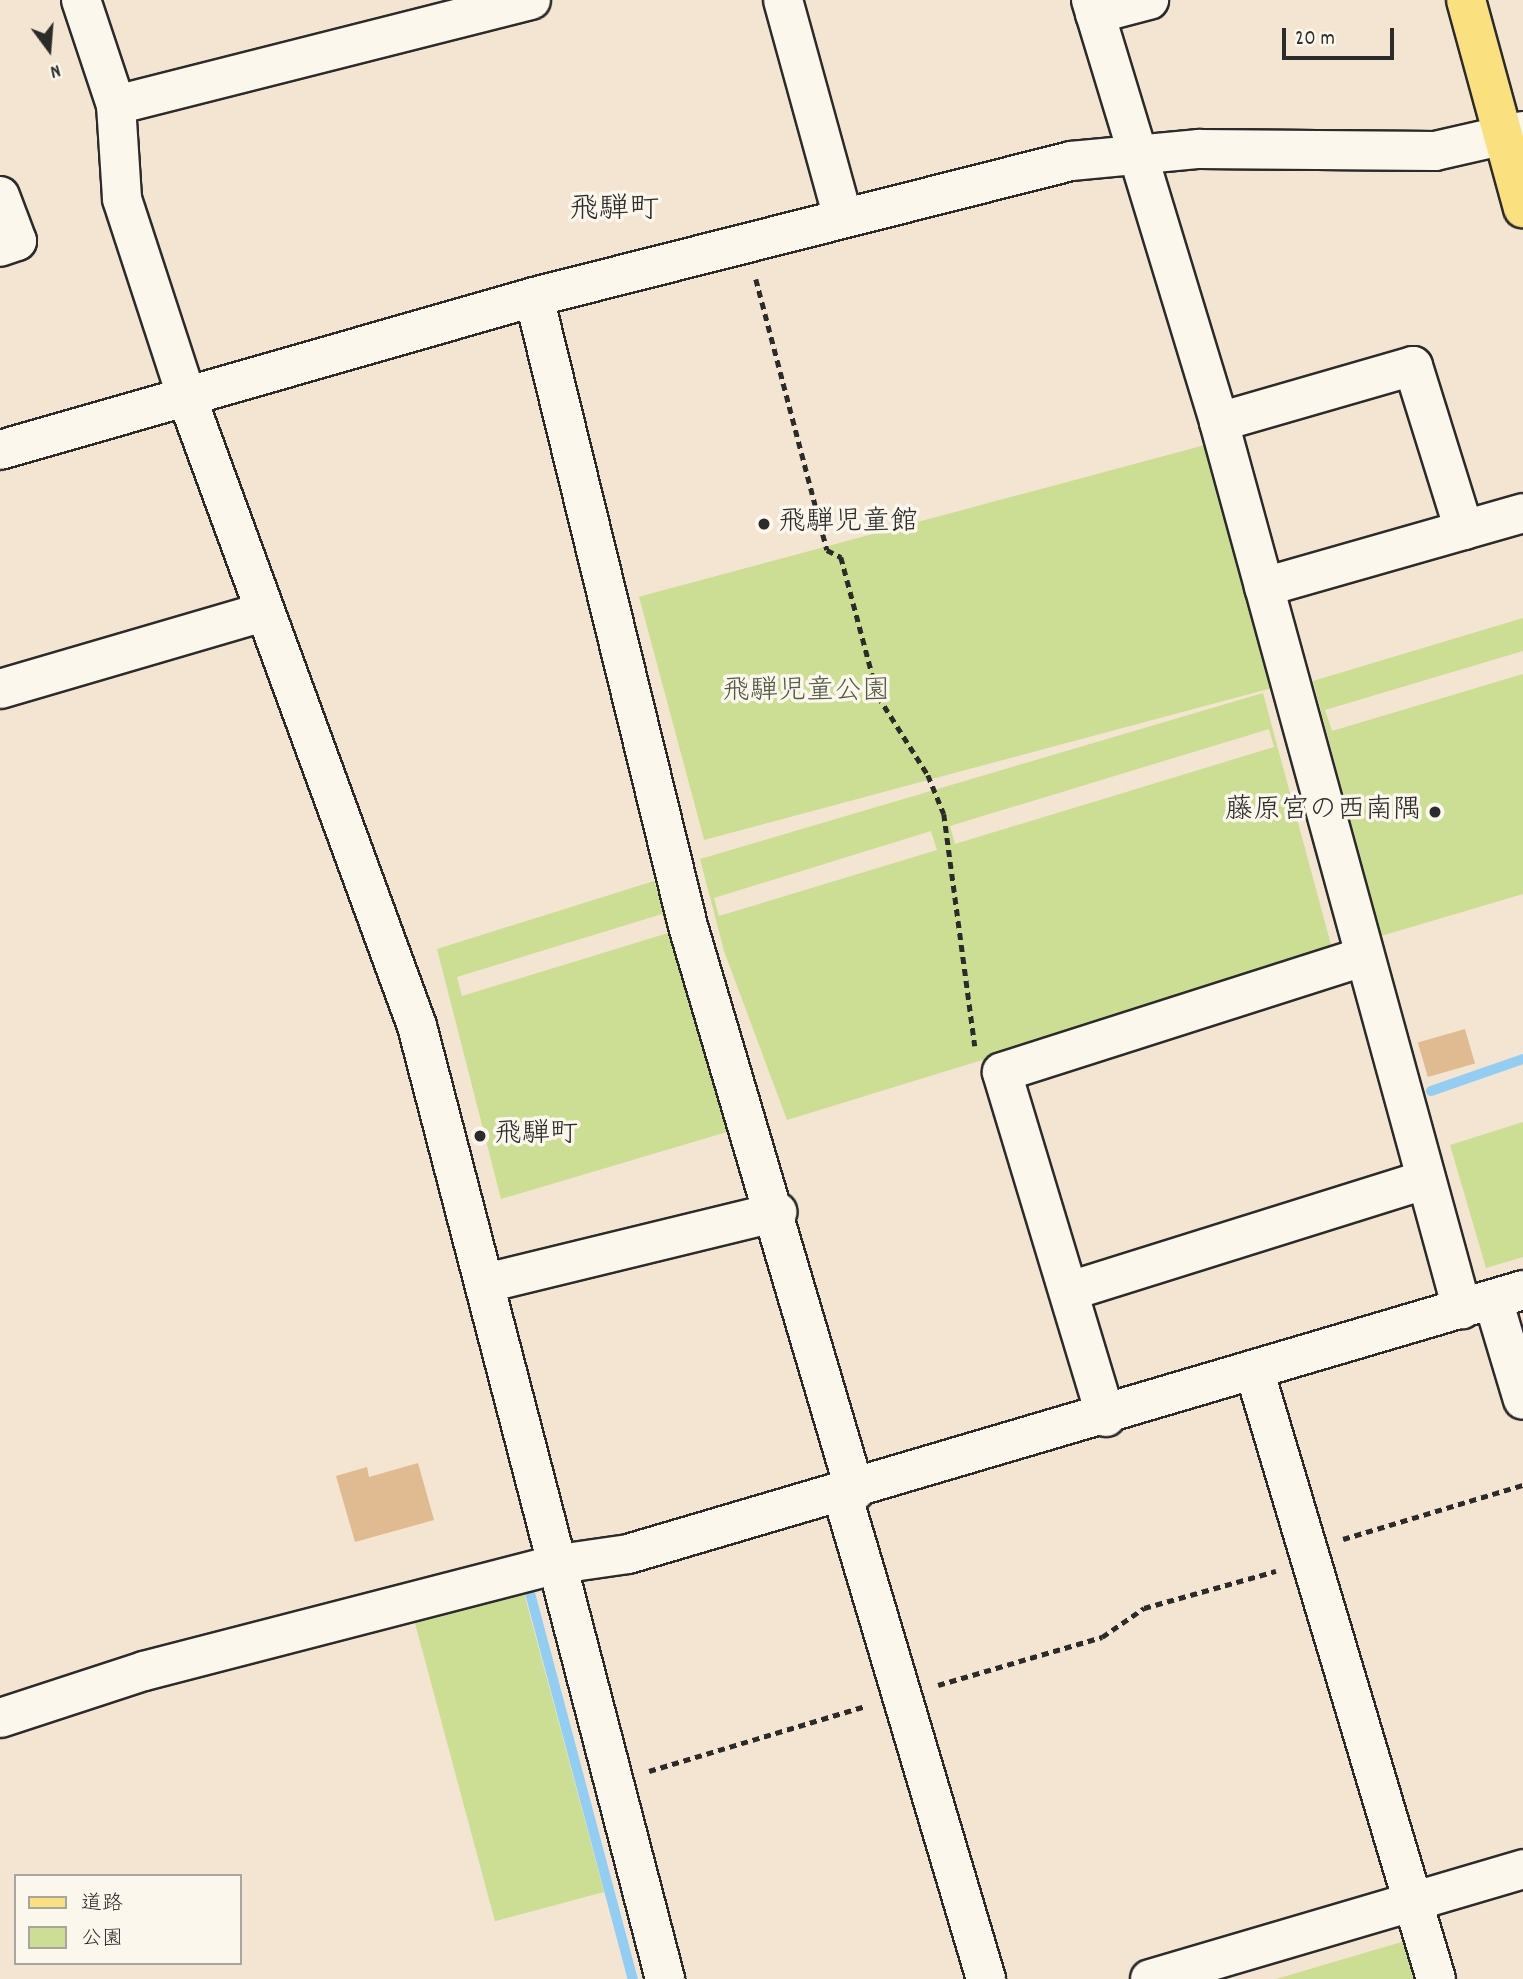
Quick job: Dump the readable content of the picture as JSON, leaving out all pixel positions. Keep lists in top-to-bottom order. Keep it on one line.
{"districts":["飛騨町"],"parks":["飛騨児童公園"],"places":["飛騨児童館","藤原宮の西南隅","飛騨町"],"legend":["道路","公園"],"scale_bar":"20 m","north":"bottom"}
